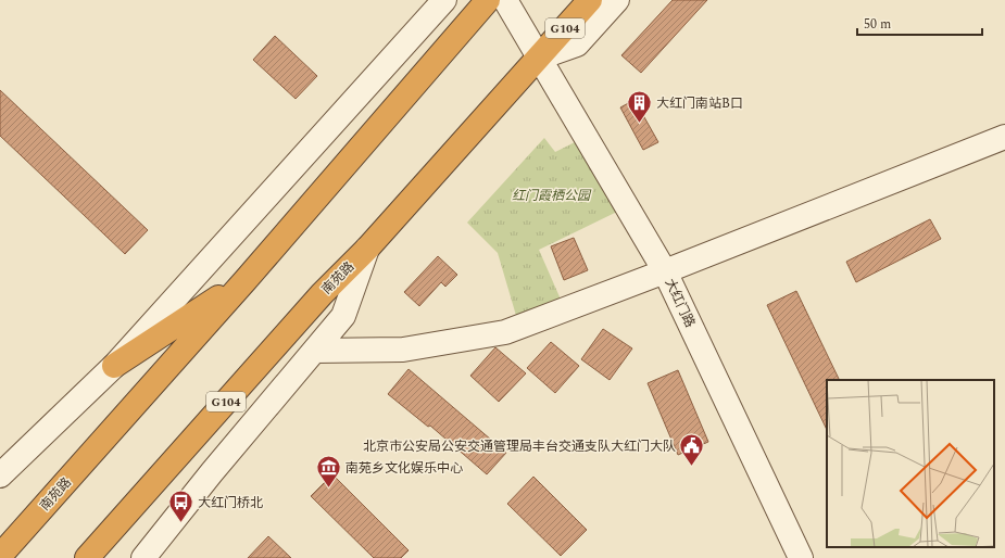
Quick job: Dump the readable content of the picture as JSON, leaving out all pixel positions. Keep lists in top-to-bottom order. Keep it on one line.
{"streets":{"highway":["G104","南苑路"],"street":["大红门路"]},"crossings":[["南苑路","大红门路"]],"parks":["红门霞栖公园"],"places":{"building":["大红门南站B口"],"public building":["北京市公安局公安交通管理局丰台交通支队大红门大队"],"museum":["南苑乡文化娱乐中心"],"bus stop":["大红门桥北"]},"scale_bar":"50 m"}
